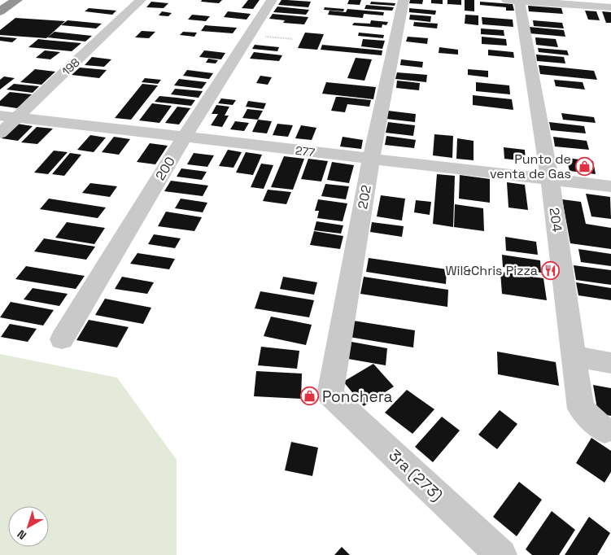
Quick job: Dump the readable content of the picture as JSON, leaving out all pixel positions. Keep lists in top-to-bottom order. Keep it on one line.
{"streets":{"street":["198","277","200","202","204","3ra (273)"]},"crossings":[["198","277"],["277","200"],["277","202"],["277","204"],["202","3ra (273)"]],"places":{"shop":["Punto de venta de Gas","Ponchera"],"restaurant":["Wil&Chris Pizza"]},"north":"bottom left"}
